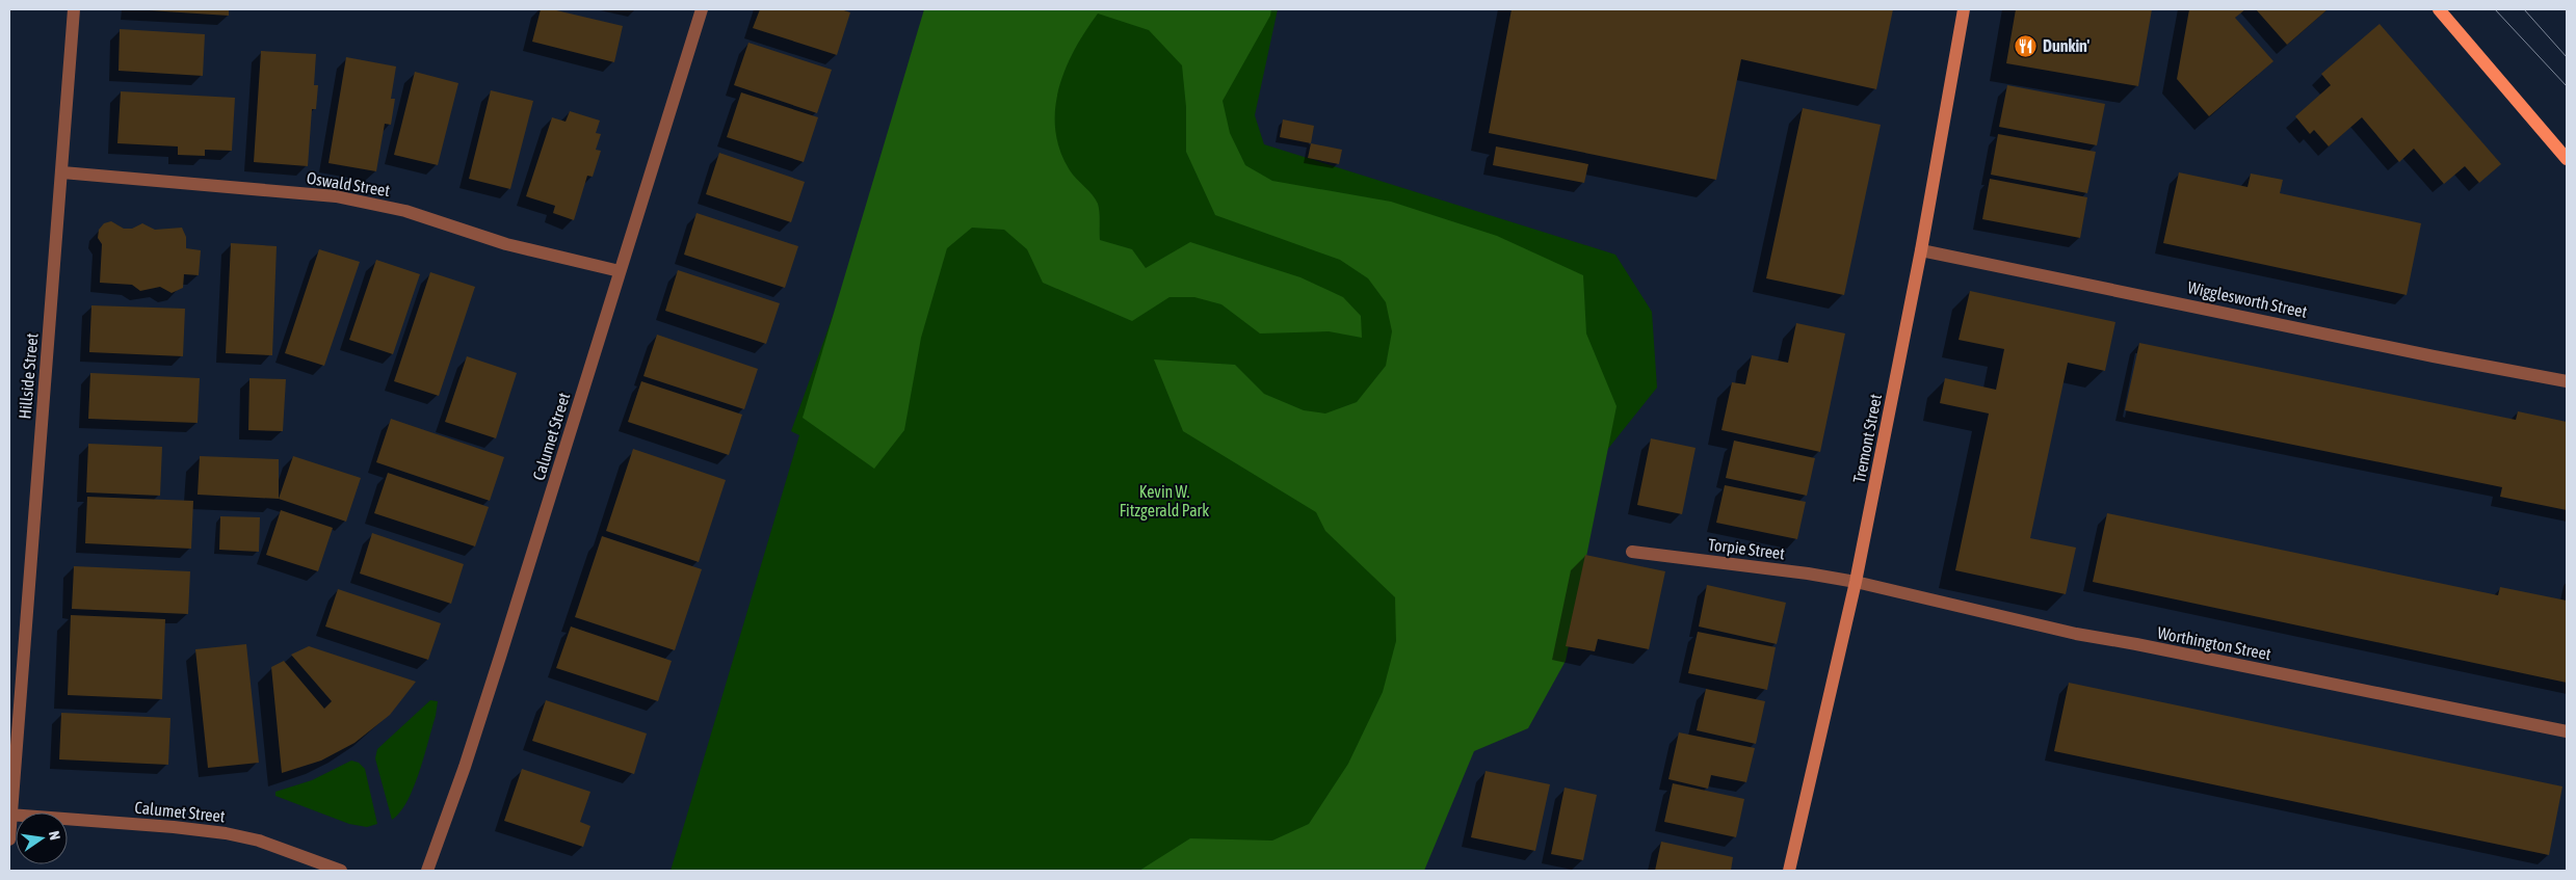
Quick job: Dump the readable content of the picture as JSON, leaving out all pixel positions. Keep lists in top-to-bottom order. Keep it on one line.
{"streets":{"main road":["Tremont Street"],"street":["Oswald Street","Wigglesworth Street","Hillside Street","Calumet Street","Torpie Street","Worthington Street"]},"crossings":[["Oswald Street","Hillside Street"],["Oswald Street","Calumet Street"],["Wigglesworth Street","Tremont Street"],["Hillside Street","Calumet Street"],["Tremont Street","Torpie Street"],["Tremont Street","Worthington Street"],["Torpie Street","Worthington Street"]],"parks":["Kevin W. Fitzgerald Park"],"places":{"restaurant":["Dunkin'"]},"north":"right"}
